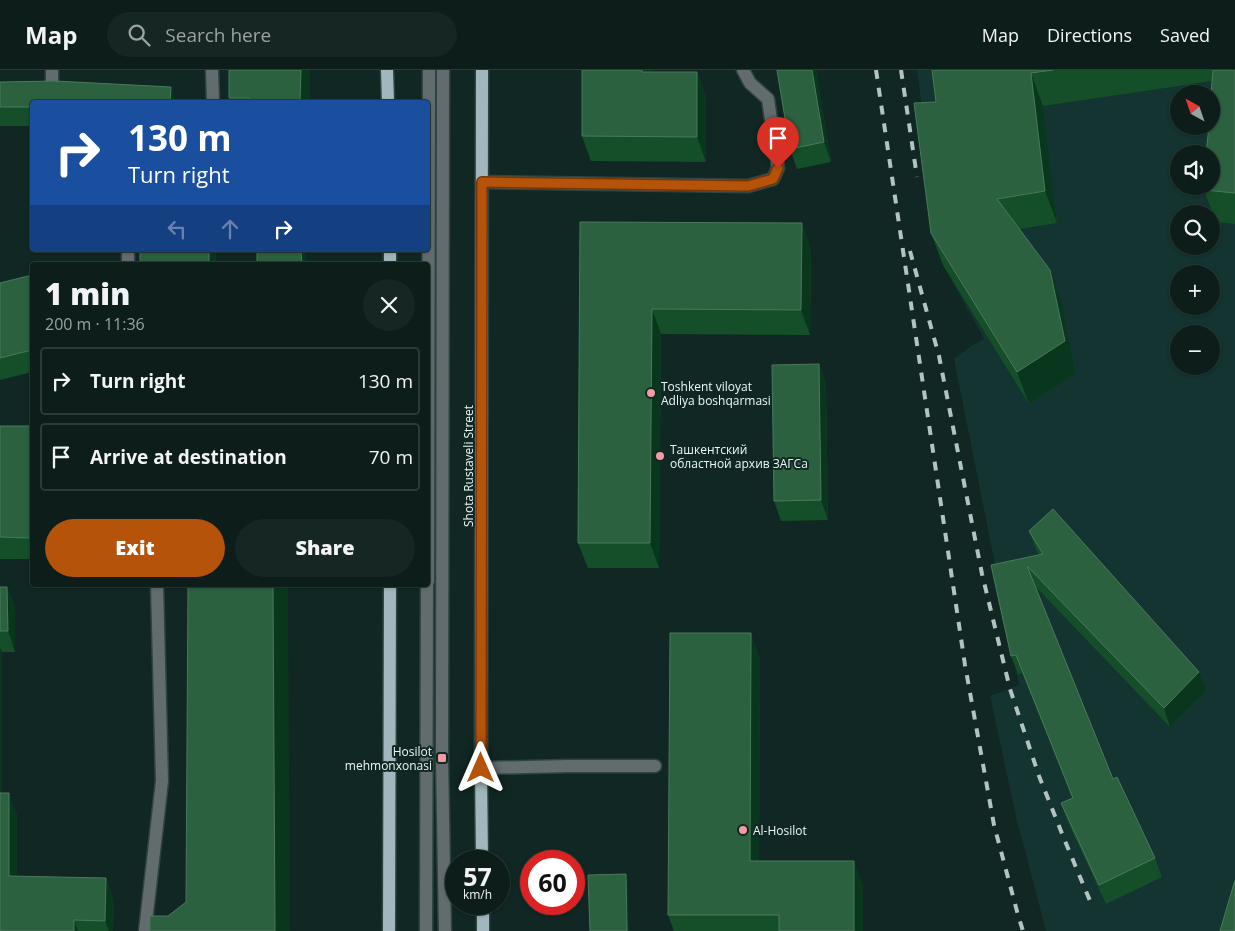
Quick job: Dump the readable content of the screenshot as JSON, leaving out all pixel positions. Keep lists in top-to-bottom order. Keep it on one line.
{"streets":{"main road":["Shota Rustaveli Street"]},"places":{"other":["Toshkent viloyat Adliya boshqarmasi","Ташкентский областной архив ЗАГСа","Al-Hosilot"],"transit":["Hosilot mehmonxonasi"]},"north":"top left","page":{"header":"Map","search":"Search here","nav":["Map","Directions","Saved"],"map_buttons":["+","−"],"turn":["130 m","Turn right"],"heading":["1 min","200 m · 11:36"],"list":[{"name":"Turn right","value":"130 m"},{"name":"Arrive at destination","value":"70 m"}],"buttons":["Exit","Share"],"speed":"57 km/h","limit":"60"}}
